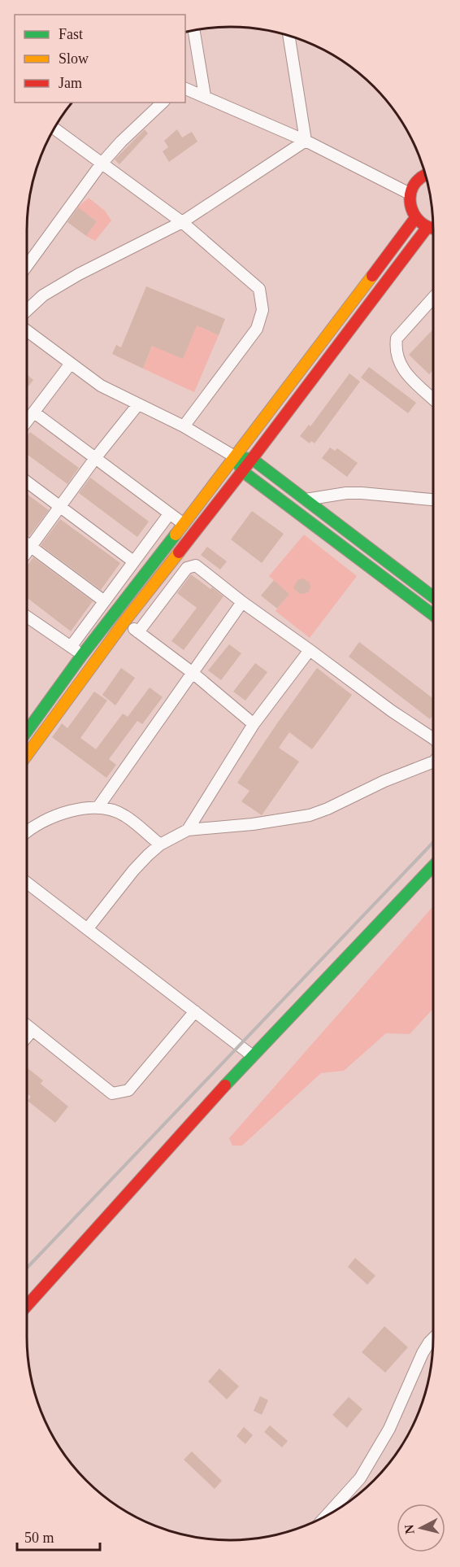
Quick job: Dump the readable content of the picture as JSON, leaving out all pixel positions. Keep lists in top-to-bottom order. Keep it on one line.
{"legend":["Fast","Slow","Jam"],"scale_bar":"50 m","north":"left"}
